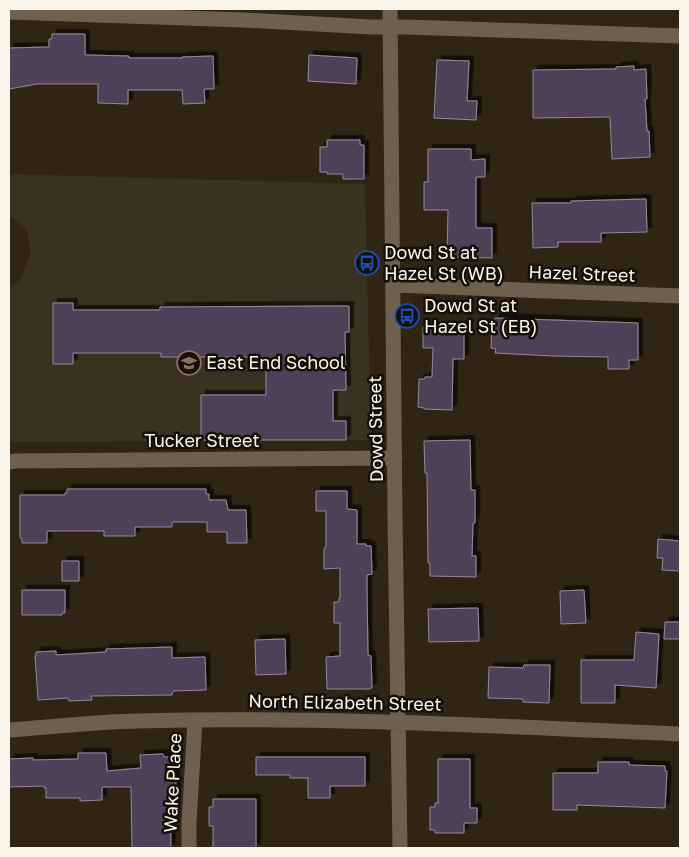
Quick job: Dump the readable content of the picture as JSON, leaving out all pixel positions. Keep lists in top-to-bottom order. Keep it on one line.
{"streets":{"street":["Hazel Street","Dowd Street","Tucker Street","North Elizabeth Street","Wake Place"]},"crossings":[["Hazel Street","Dowd Street"],["Dowd Street","Tucker Street"],["Dowd Street","North Elizabeth Street"],["North Elizabeth Street","Wake Place"]],"places":{"bus stop":["Dowd St at Hazel St (WB)","Dowd St at Hazel St (EB)"],"school or university":["East End School"]}}
